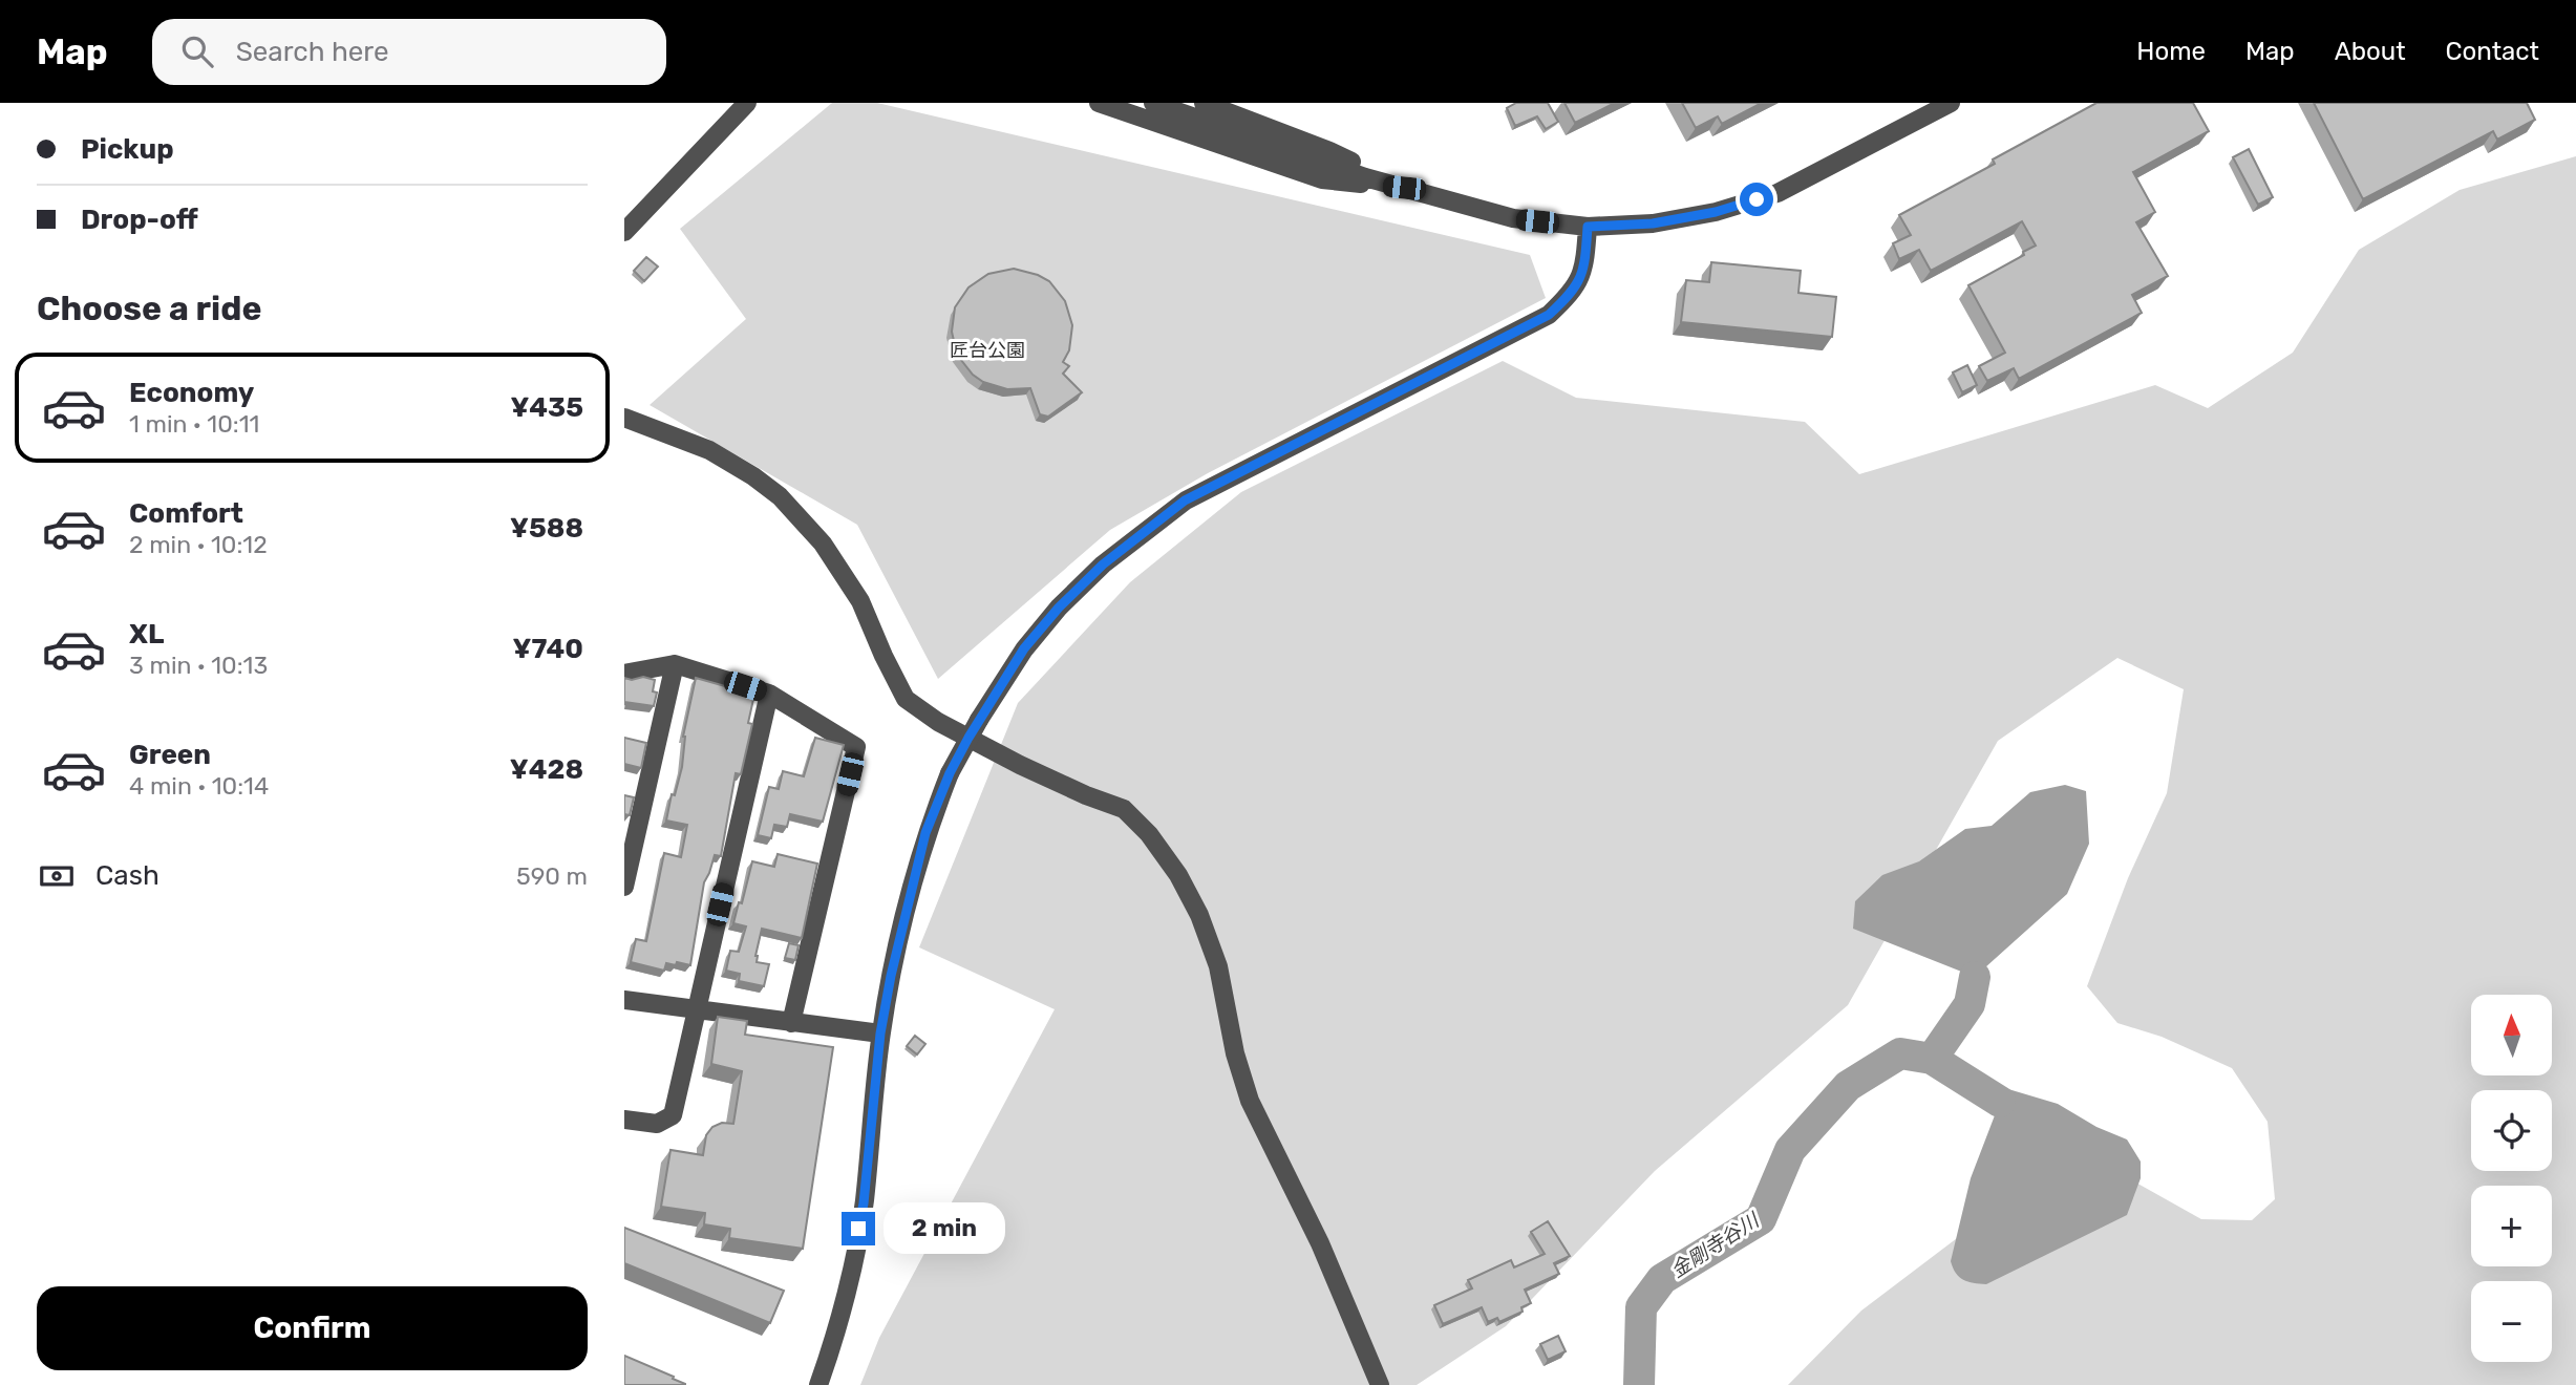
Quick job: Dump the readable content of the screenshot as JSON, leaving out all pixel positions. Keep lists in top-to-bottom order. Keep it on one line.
{"water":["金剛寺谷川"],"parks":["匠台公園"],"north":"top","page":{"header":"Map","search":"Search here","nav":["Home","Map","About","Contact"],"banner":["Pickup","Drop-off"],"heading":"Choose a ride","list":[{"name":"Economy","note":"1 min · 10:11","value":"¥435"},{"name":"Comfort","note":"2 min · 10:12","value":"¥588"},{"name":"XL","note":"3 min · 10:13","value":"¥740"},{"name":"Green","note":"4 min · 10:14","value":"¥428"}],"pay":["Cash","590 m"],"map_buttons":["+","−"],"bubble":"2 min","buttons":"Confirm"}}
